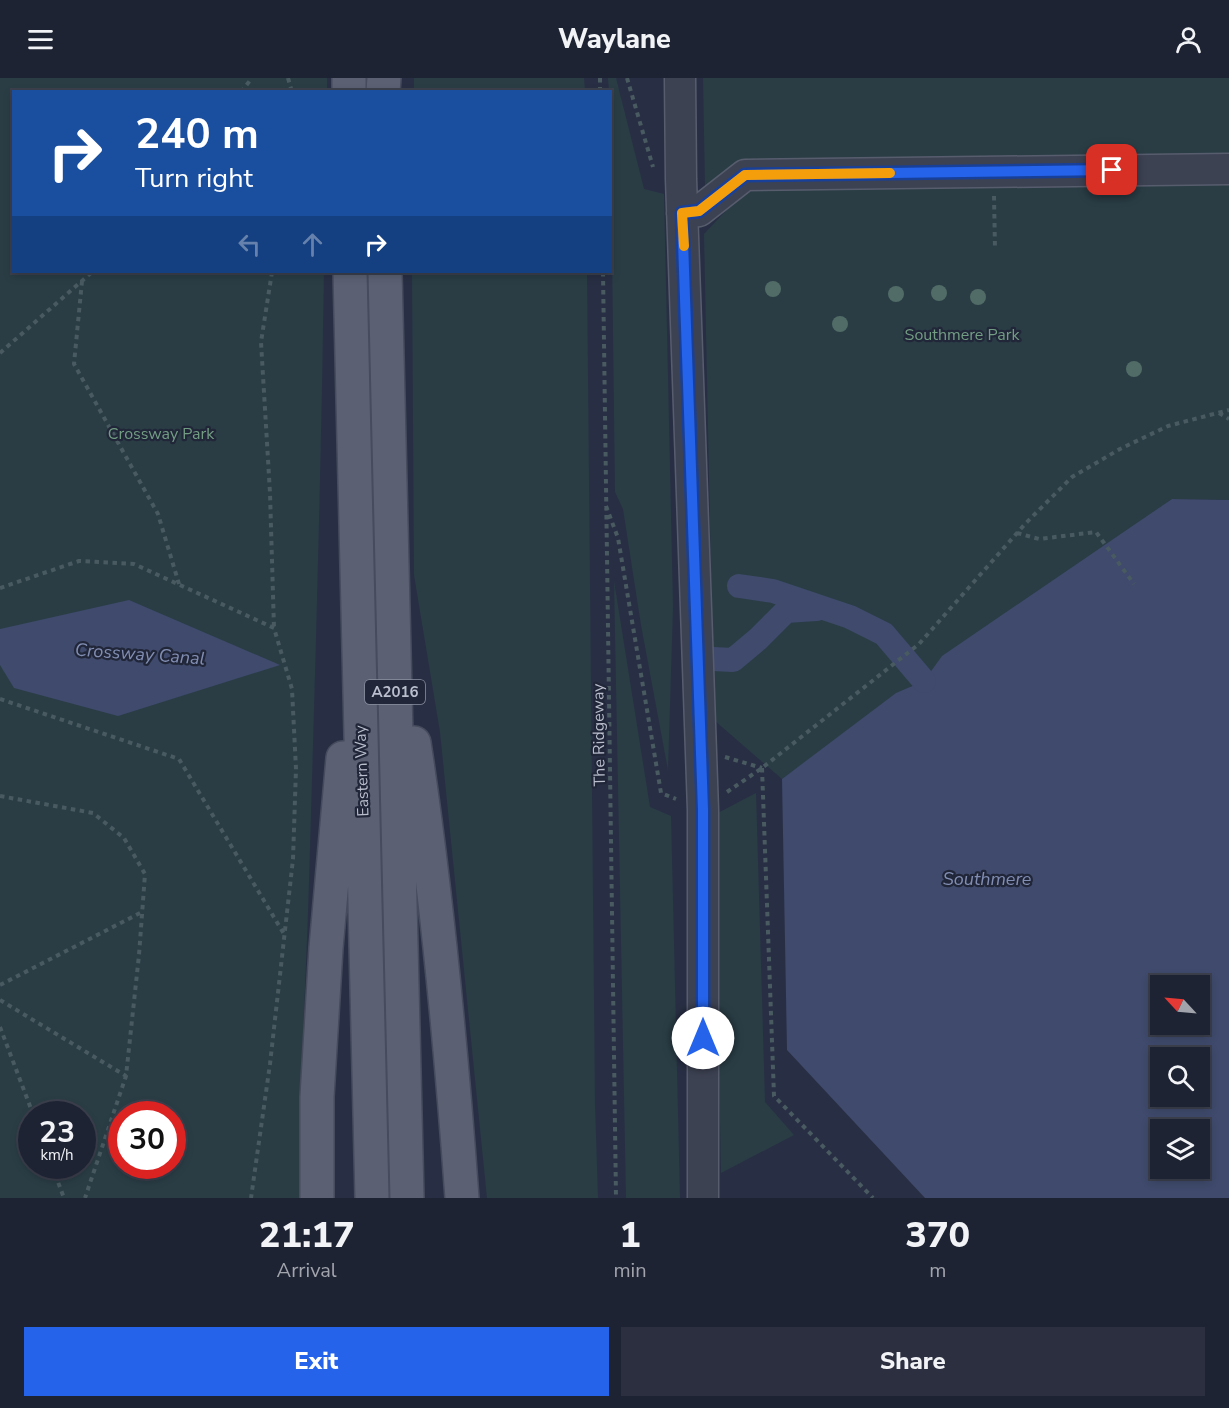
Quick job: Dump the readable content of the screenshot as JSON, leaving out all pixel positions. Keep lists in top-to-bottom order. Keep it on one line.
{"streets":{"main road":["A2016","Eastern Way"],"path":["The Ridgeway"]},"water":["Crossway Canal","Southmere"],"parks":["Southmere Park","Crossway Park"],"north":"top left","page":{"header":"Waylane","turn":["240 m","Turn right"],"speed":"23 km/h","limit":"30","eta":["21:17","Arrival","1","min","370","m"],"buttons":["Exit","Share"]}}
